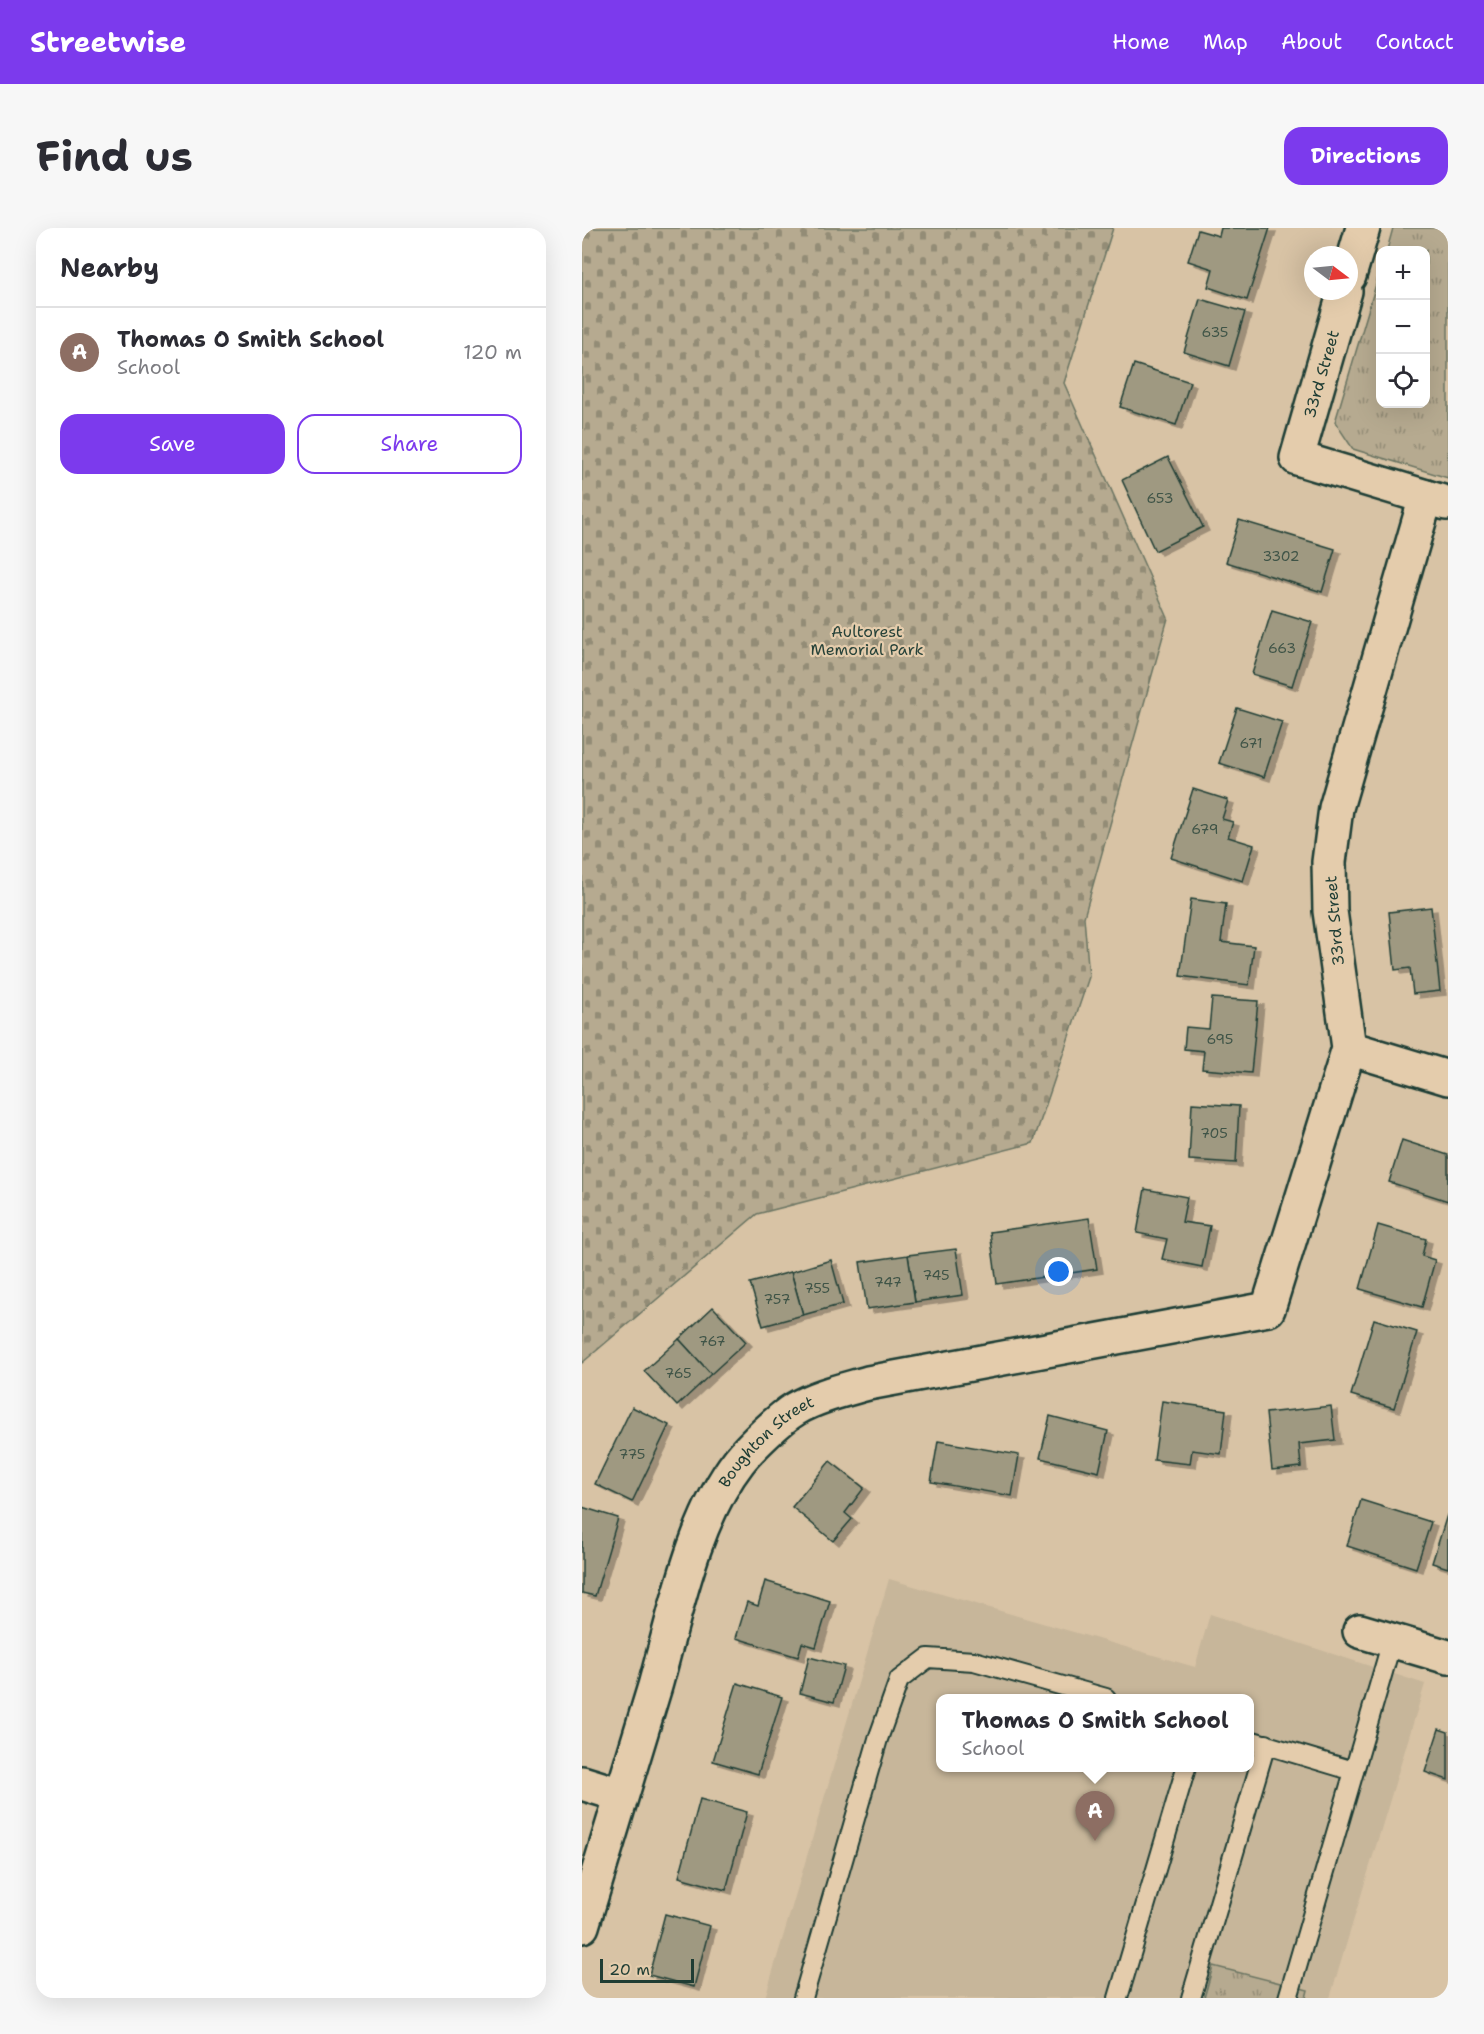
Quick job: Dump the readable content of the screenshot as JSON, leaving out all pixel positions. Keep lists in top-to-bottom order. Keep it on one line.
{"streets":{"street":["33rd Street","Boughton Street"]},"crossings":[["33rd Street","Boughton Street"]],"parks":["Aultorest Memorial Park"],"house_numbers":["635","653","3302","663","671","679","695","705","745","747","755","757","767","765","775"],"scale_bar":"20 m","north":"right","page":{"header":"Streetwise","nav":["Home","Map","About","Contact"],"buttons":["Directions",["Save","Share"]],"title":"Find us","heading":"Nearby","map_buttons":["+","−"],"list":[{"mark":"A","name":"Thomas O Smith School","note":"School","value":"120 m"}],"popup":["Thomas O Smith School","School"],"pins":"A","scale":"20 m"}}
